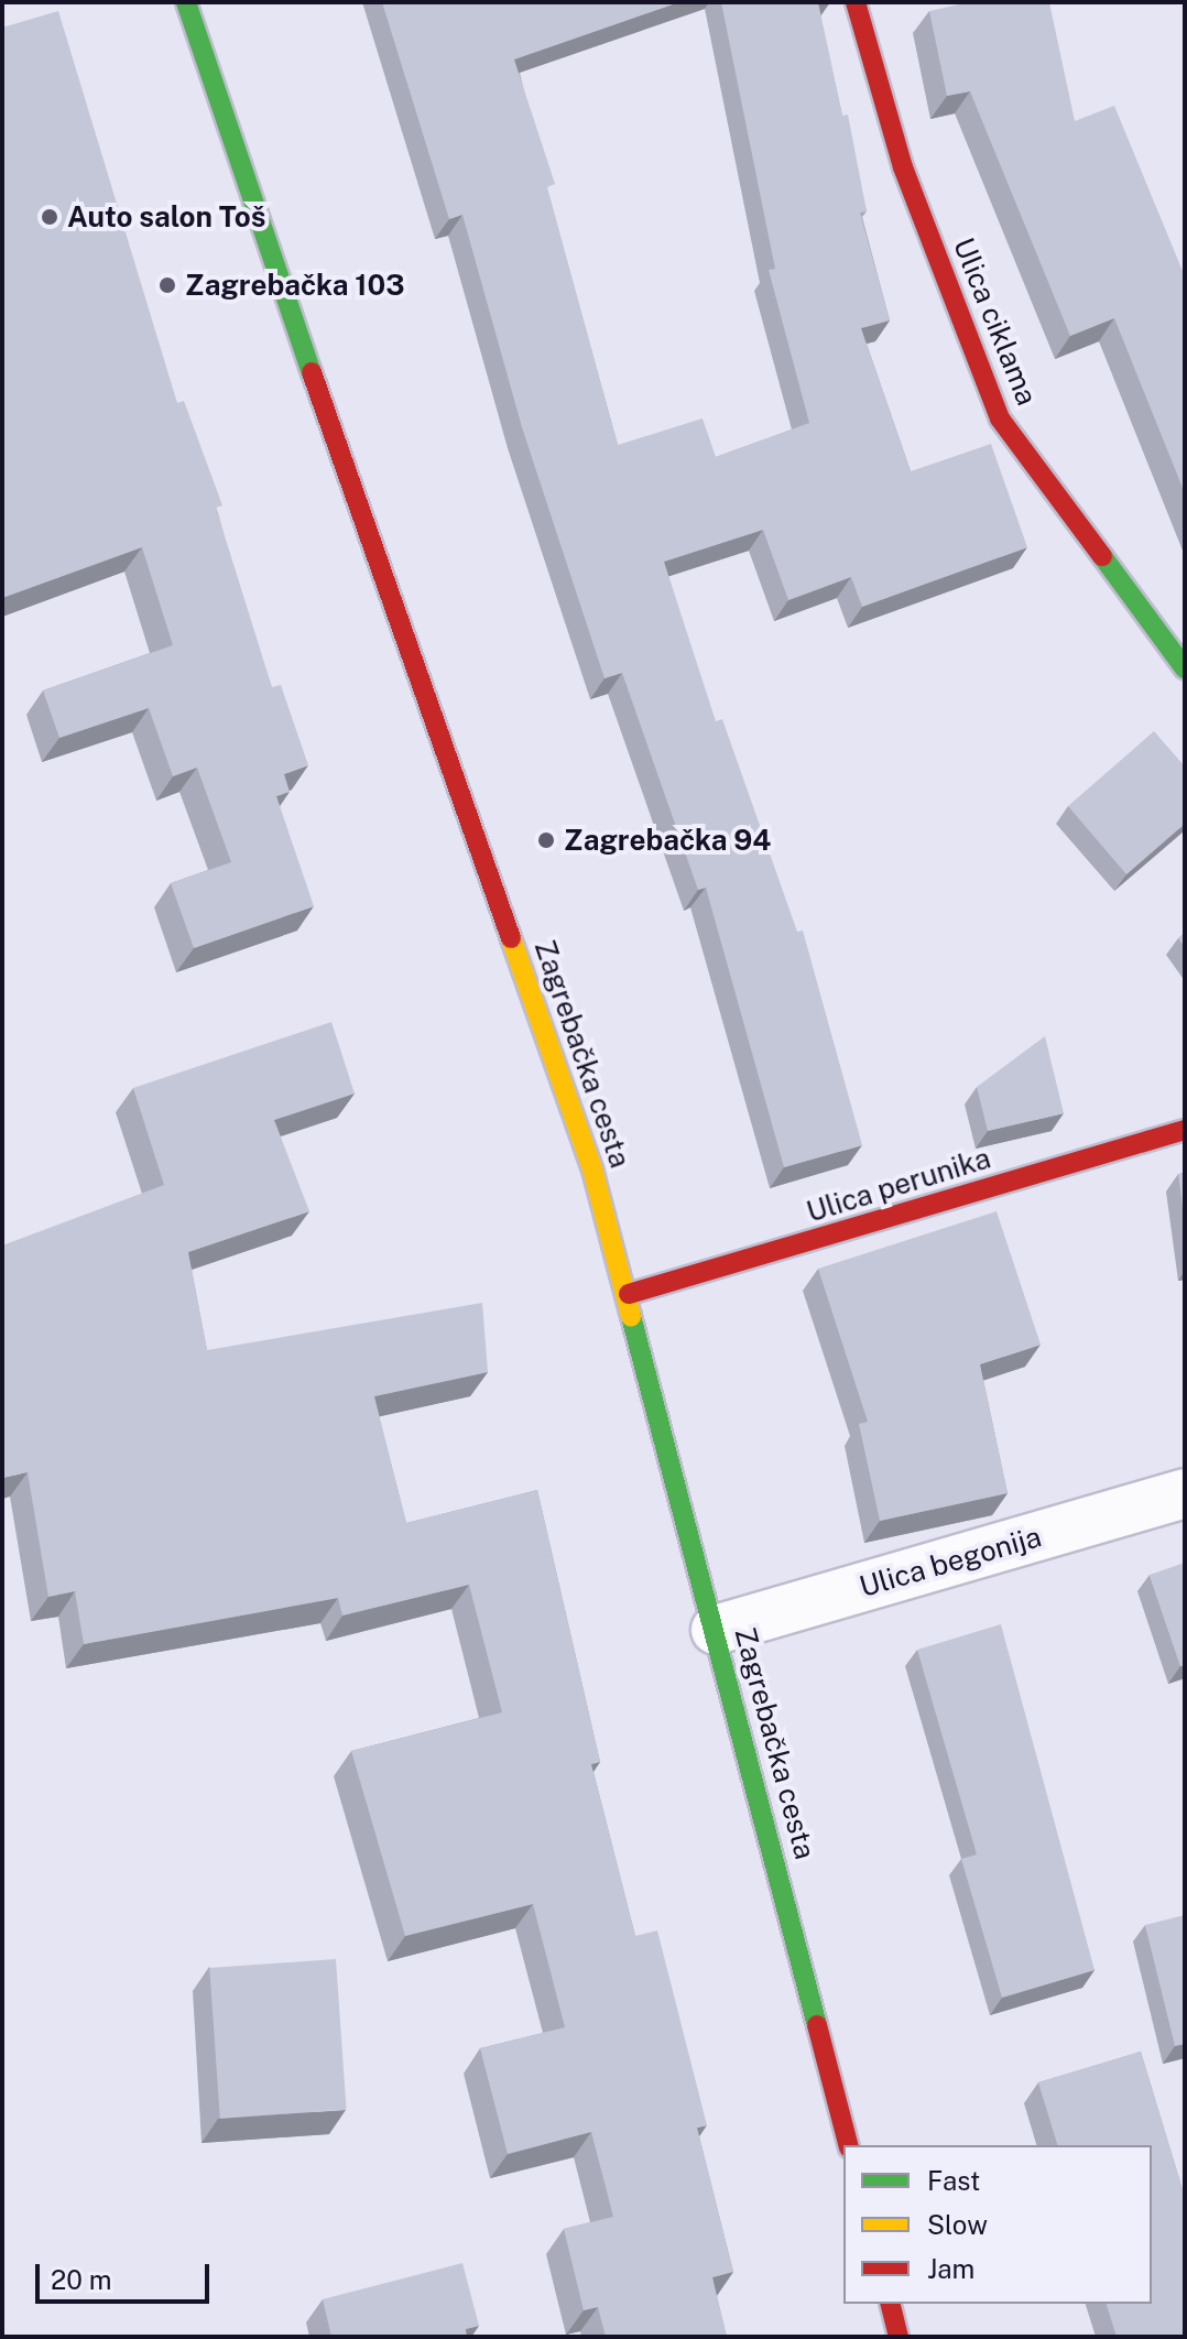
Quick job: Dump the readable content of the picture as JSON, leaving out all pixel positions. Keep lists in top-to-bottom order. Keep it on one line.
{"streets":{"main road":["Ulica ciklama","Zagrebačka cesta","Ulica perunika"],"street":["Ulica begonija"]},"crossings":[["Zagrebačka cesta","Ulica perunika"],["Zagrebačka cesta","Ulica begonija"]],"places":["Auto salon Toš","Zagrebačka 103","Zagrebačka 94"],"legend":["Fast","Slow","Jam"],"scale_bar":"20 m"}
